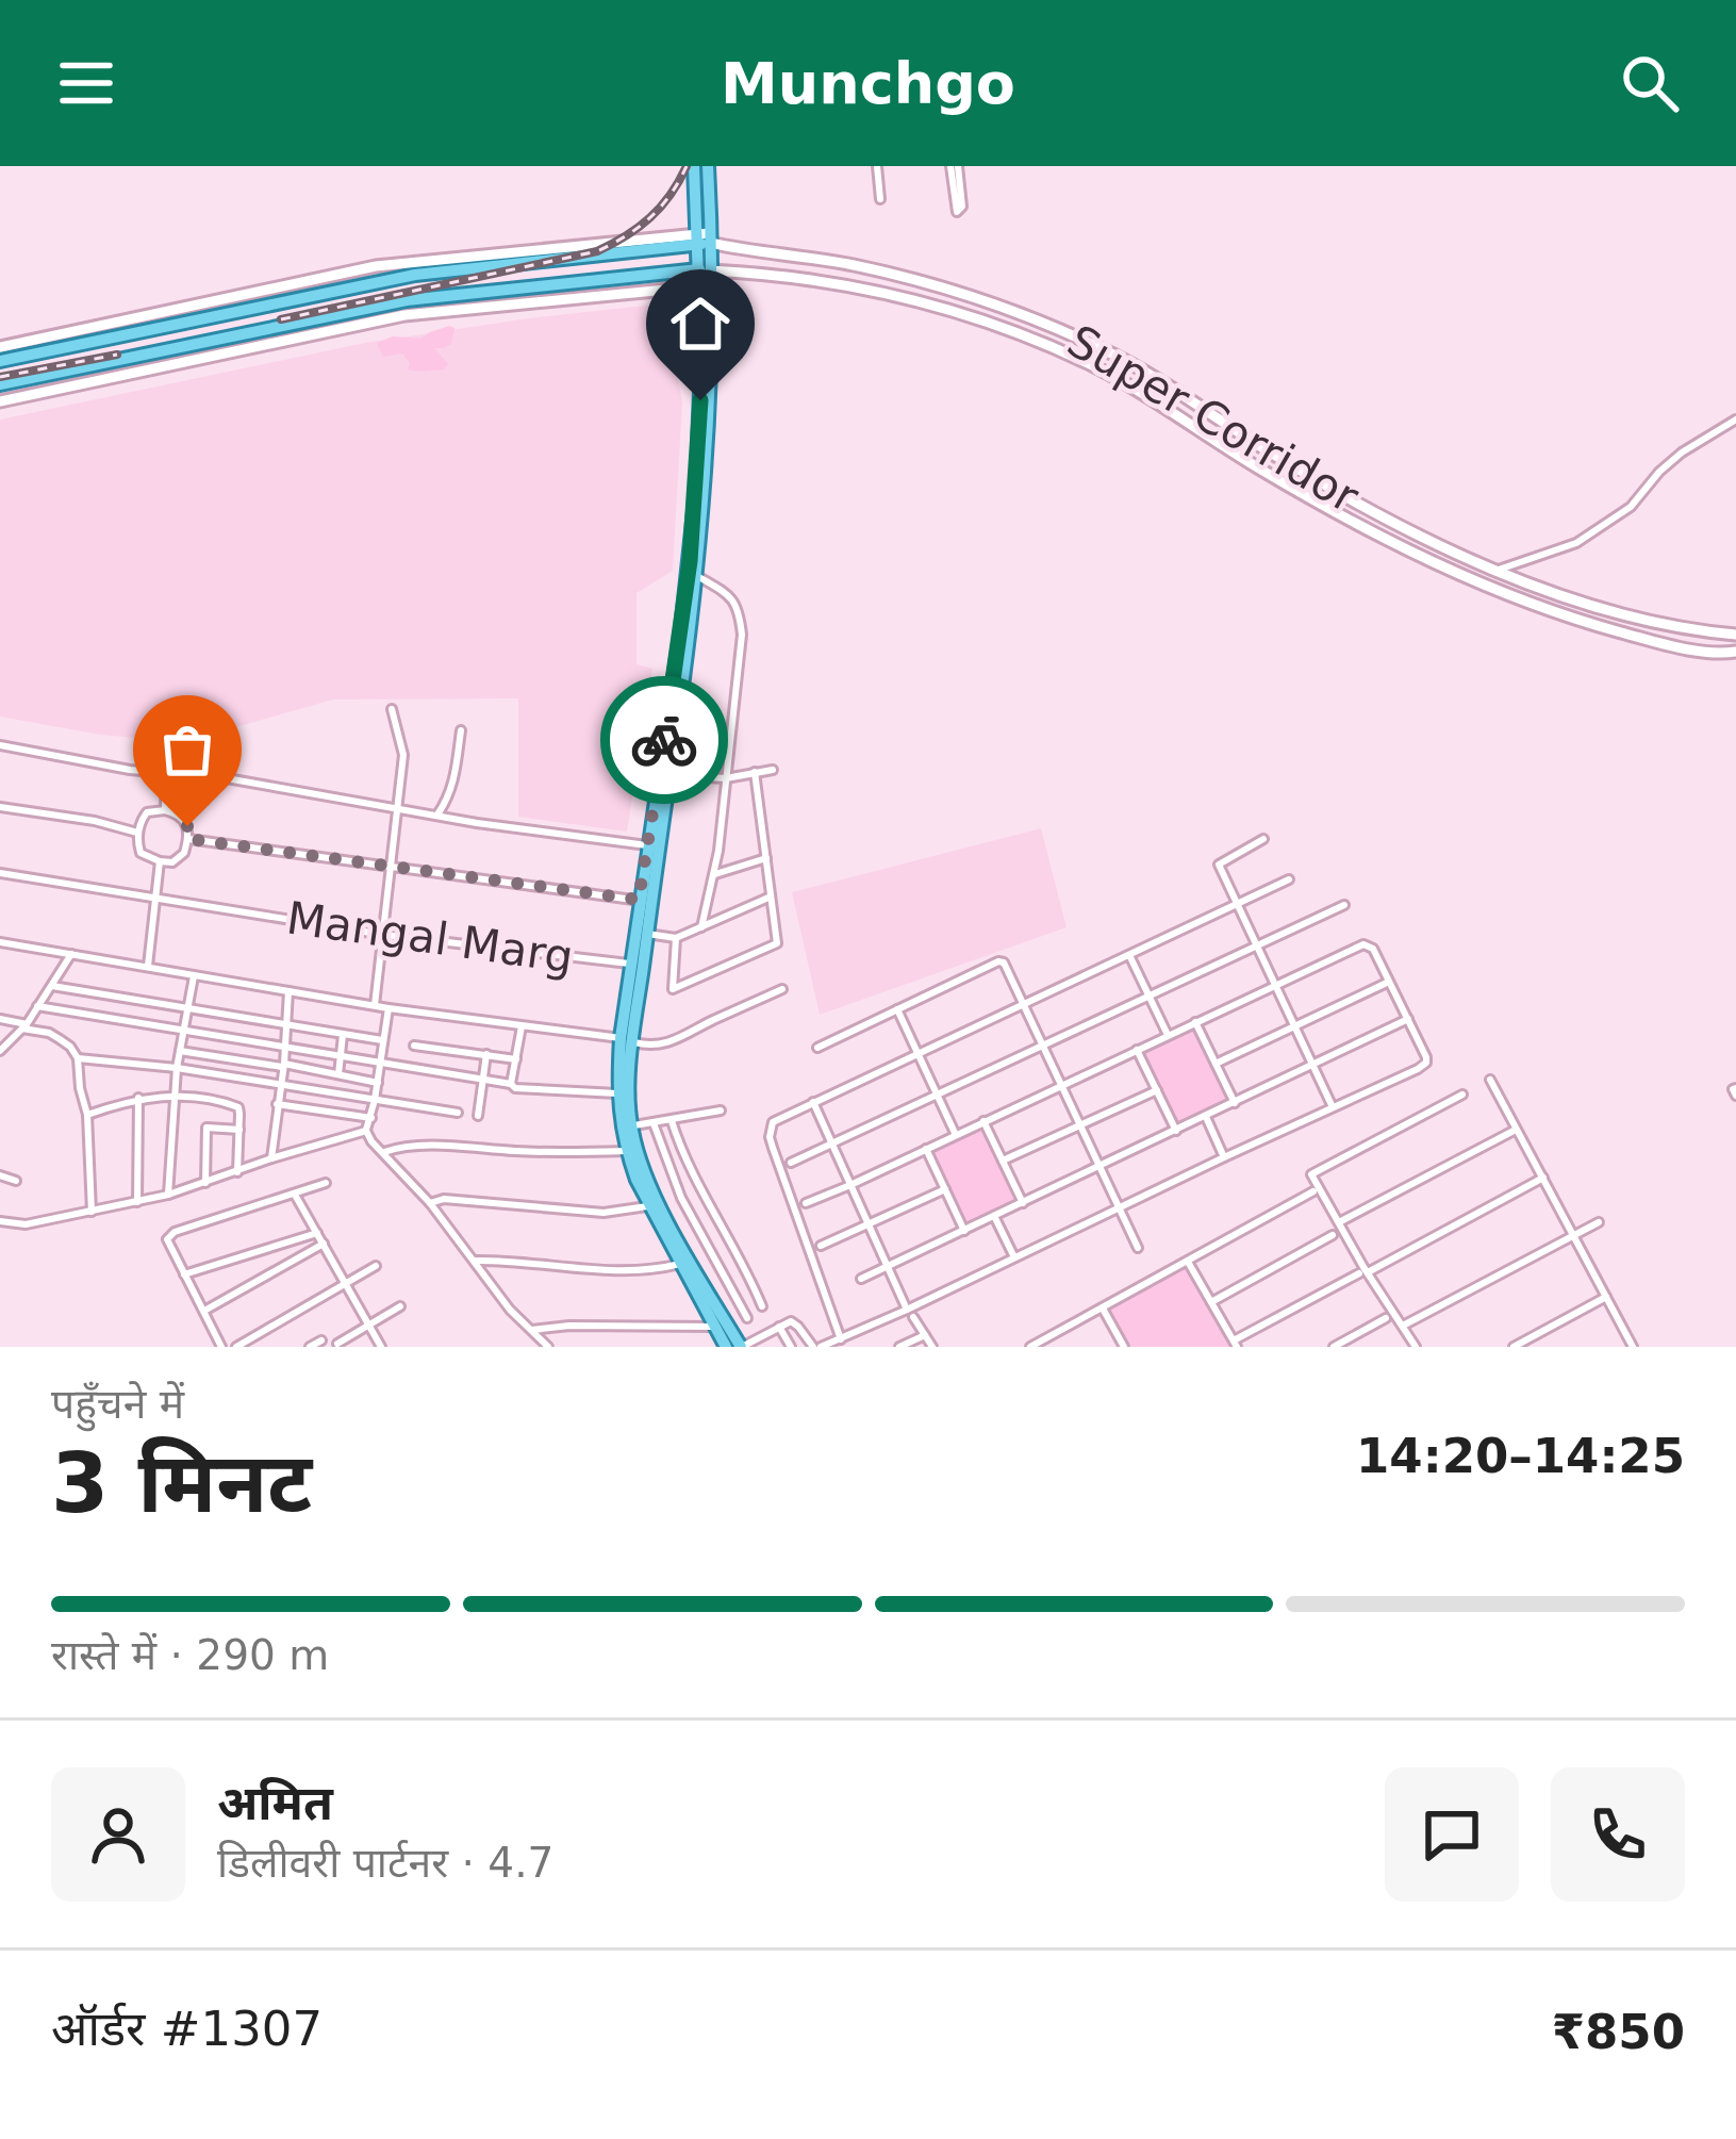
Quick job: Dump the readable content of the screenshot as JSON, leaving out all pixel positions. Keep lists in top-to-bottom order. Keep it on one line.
{"streets":{"main road":["Super Corridor"],"street":["Mangal Marg"]},"page":{"header":"Munchgo","heading":["3 मिनट","पहुँचने में","14:20–14:25"],"panel":["अमित","डिलीवरी पार्टनर · 4.7","ऑर्डर #1307","₹850"],"bar":"रास्ते में · 290 m"}}
